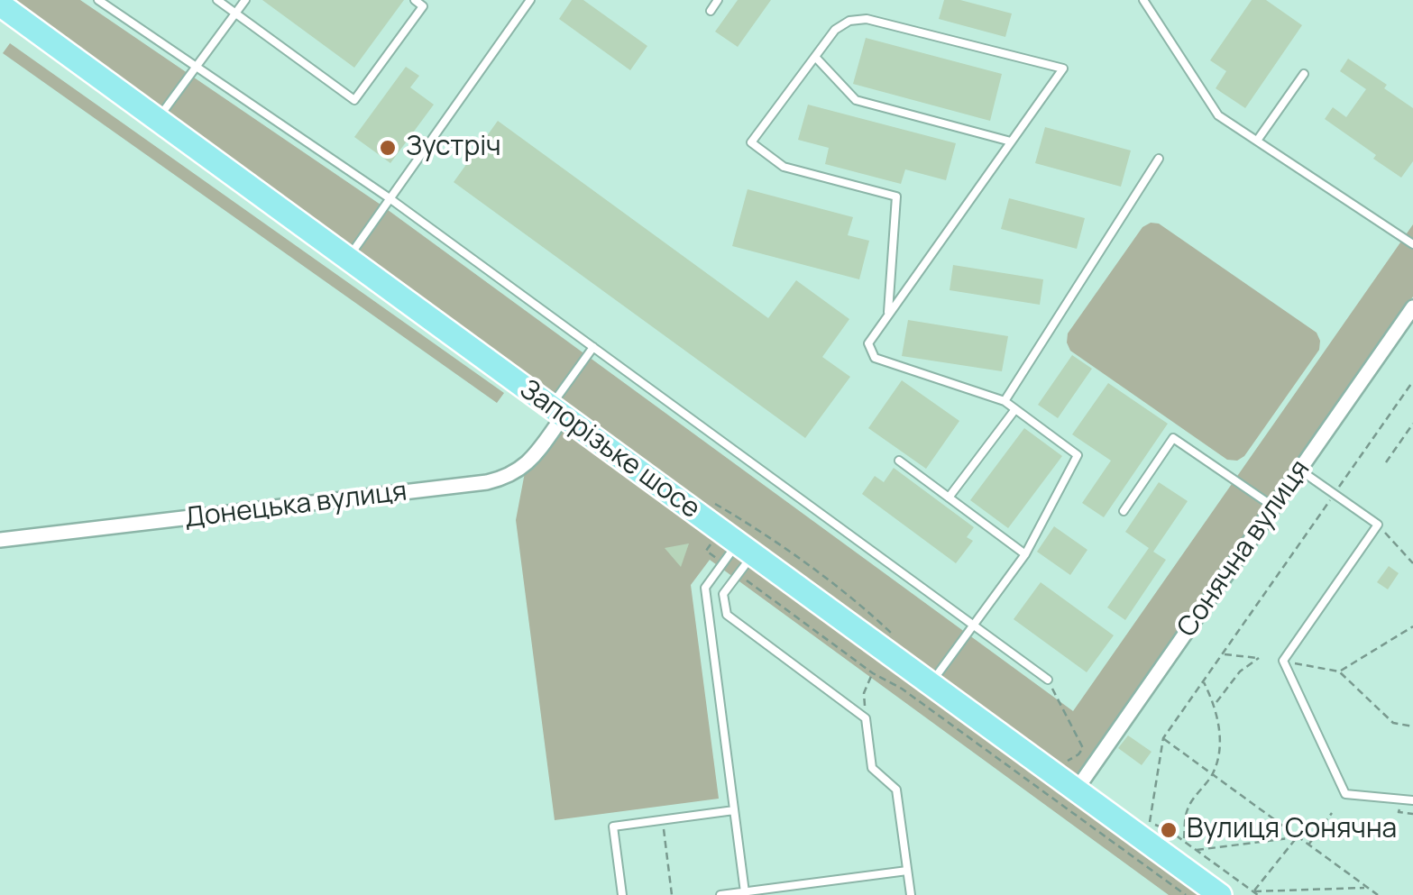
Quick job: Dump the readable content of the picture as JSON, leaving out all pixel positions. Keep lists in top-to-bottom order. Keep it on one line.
{"streets":{"main road":["Запорізьке шосе"],"street":["Донецька вулиця","Сонячна вулиця"]},"crossings":[["Запорізьке шосе","Донецька вулиця"],["Запорізьке шосе","Сонячна вулиця"]],"places":["Зустріч","Вулиця Сонячна"]}
